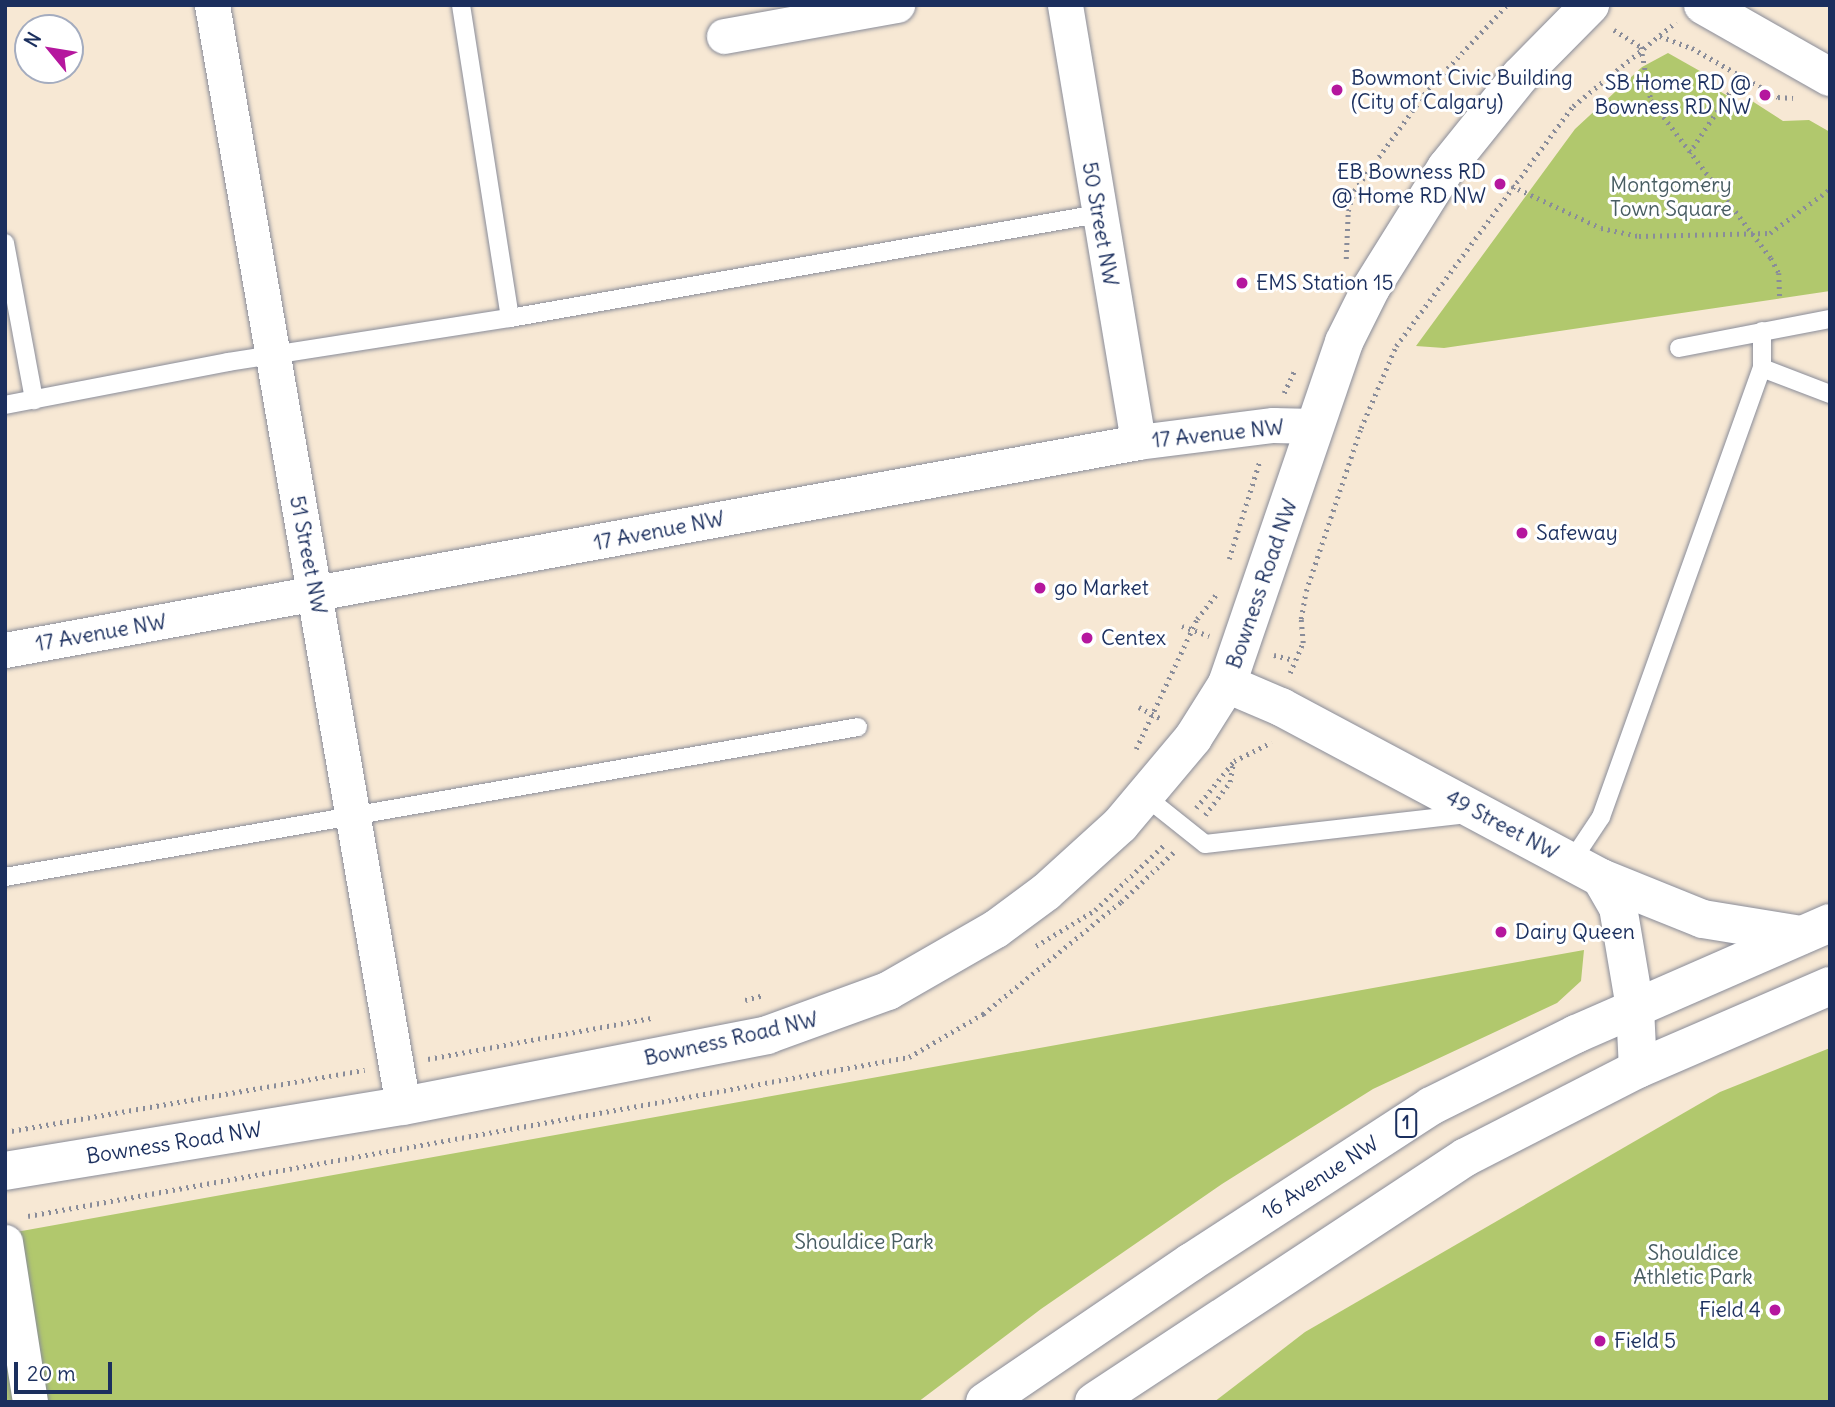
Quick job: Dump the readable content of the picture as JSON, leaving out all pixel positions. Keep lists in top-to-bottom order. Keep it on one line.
{"streets":{"main road":["Bowness Road NW","49 Street NW","1","16 Avenue NW"],"street":["50 Street NW","17 Avenue NW","51 Street NW"]},"crossings":[["50 Street NW","17 Avenue NW"],["17 Avenue NW","51 Street NW"],["17 Avenue NW","Bowness Road NW"],["51 Street NW","Bowness Road NW"],["Bowness Road NW","49 Street NW"],["49 Street NW","16 Avenue NW"]],"parks":["Montgomery Town Square","Shouldice Park","Shouldice Athletic Park"],"places":["Bowmont Civic Building (City of Calgary)","SB Home RD @ Bowness RD NW","EB Bowness RD @ Home RD NW","EMS Station 15","Safeway","go Market","Centex","Dairy Queen","Field 4","Field 5"],"scale_bar":"20 m","north":"top left"}
